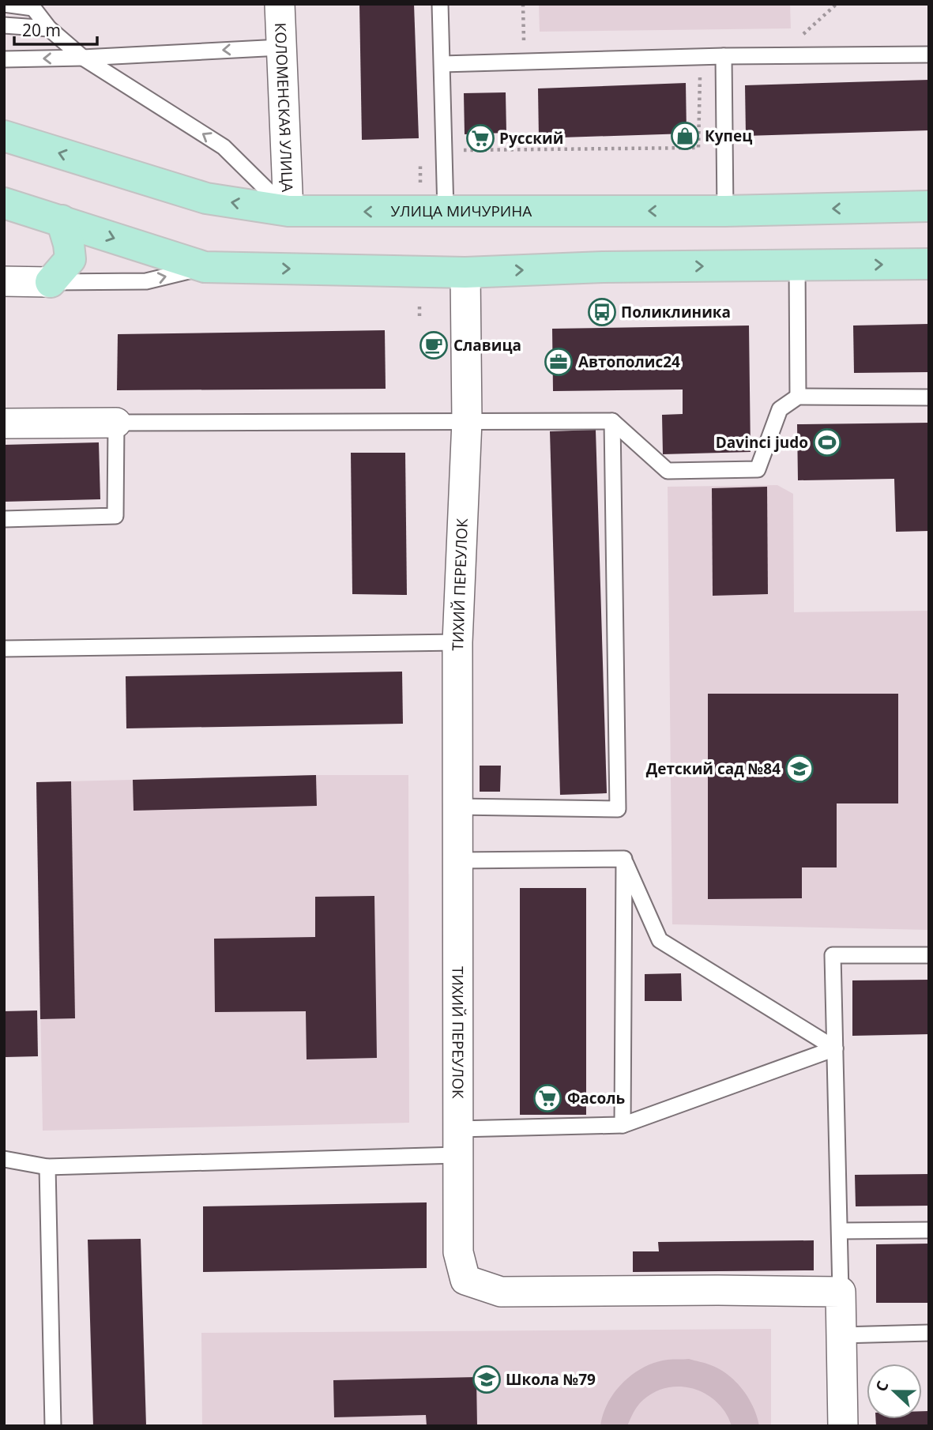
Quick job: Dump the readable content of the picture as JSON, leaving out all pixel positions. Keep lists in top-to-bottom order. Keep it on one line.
{"streets":{"main road":["УЛИЦА МИЧУРИНА"],"street":["КОЛОМЕНСКАЯ УЛИЦА","ТИХИЙ ПЕРЕУЛОК"]},"crossings":[["КОЛОМЕНСКАЯ УЛИЦА","УЛИЦА МИЧУРИНА"]],"places":{"shop":["Купец"],"supermarket":["Русский","Фасоль"],"bus stop":["Поликлиника"],"cafe":["Славица"],"office":["Автополис24"],"sports":["Davinci judo"],"school or university":["Детский сад №84","Школа №79"]},"scale_bar":"20 m","north":"left"}
